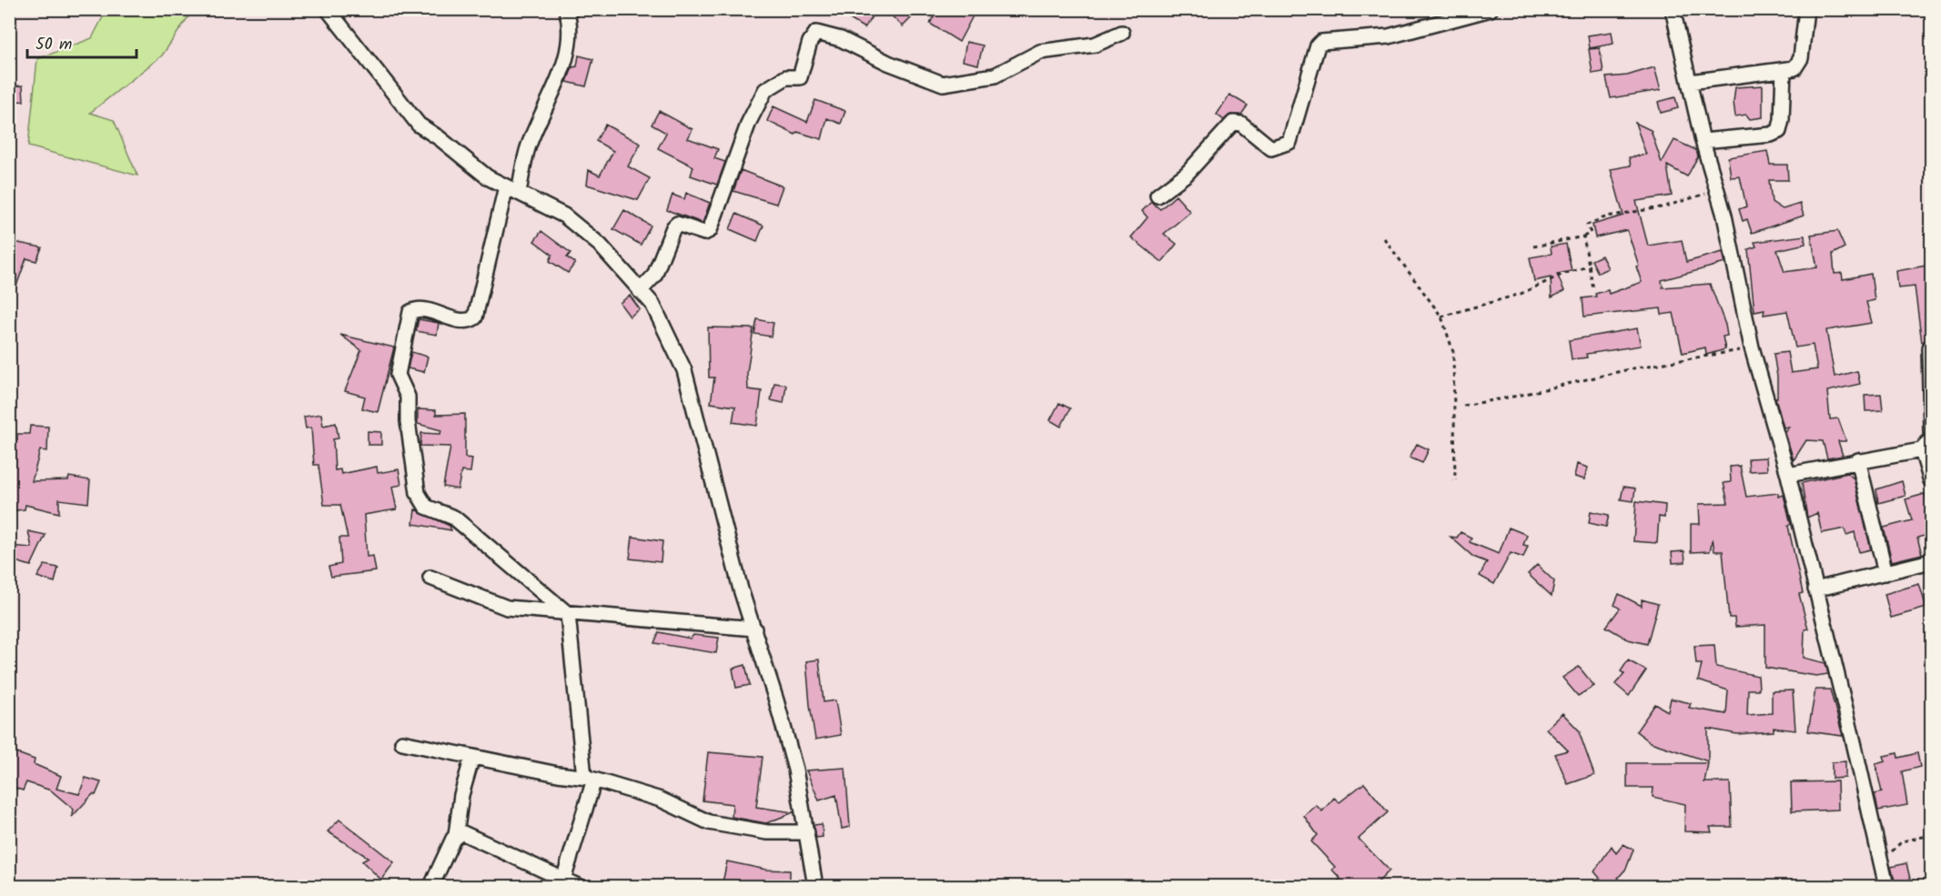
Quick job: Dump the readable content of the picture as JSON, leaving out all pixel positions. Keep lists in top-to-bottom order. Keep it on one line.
{"scale_bar":"50 m"}
